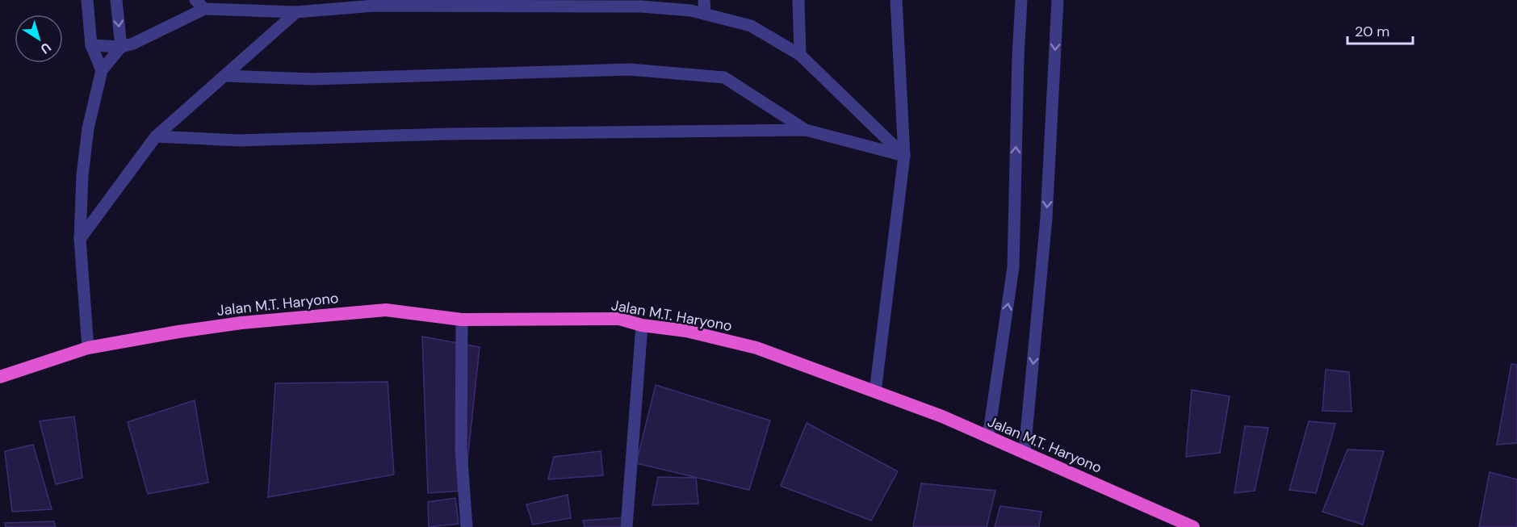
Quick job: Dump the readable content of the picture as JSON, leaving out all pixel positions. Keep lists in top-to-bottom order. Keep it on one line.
{"streets":{"highway":["Jalan M.T. Haryono"]},"scale_bar":"20 m","north":"bottom right"}
